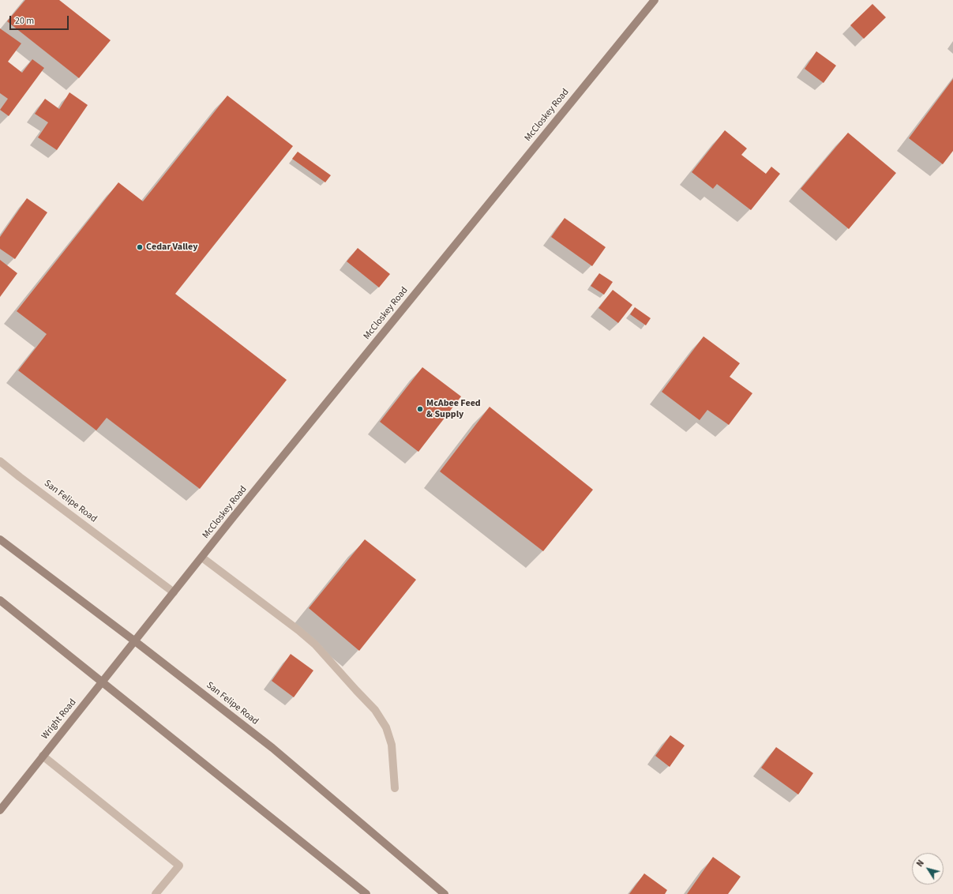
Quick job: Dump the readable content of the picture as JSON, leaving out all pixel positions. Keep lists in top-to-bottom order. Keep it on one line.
{"streets":{"street":["McCloskey Road","San Felipe Road","Wright Road"]},"crossings":[["McCloskey Road","San Felipe Road"],["McCloskey Road","Wright Road"],["San Felipe Road","Wright Road"]],"places":["Cedar Valley","McAbee Feed & Supply"],"scale_bar":"20 m","north":"top left"}
